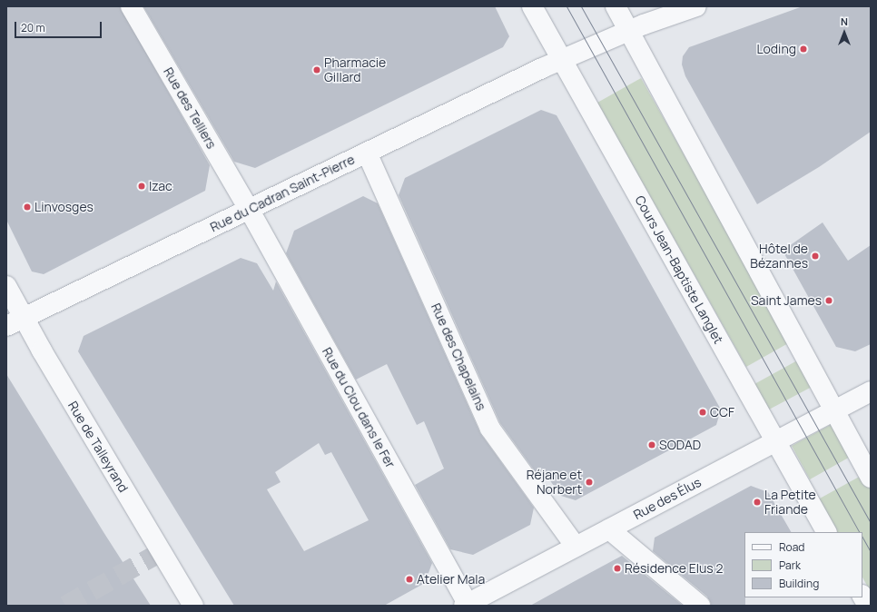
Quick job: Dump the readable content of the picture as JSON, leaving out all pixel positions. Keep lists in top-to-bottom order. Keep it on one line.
{"streets":{"street":["Rue des Telliers","Rue du Cadran Saint-Pierre","Cours Jean-Baptiste Langlet","Rue des Chapelains","Rue du Clou dans le Fer","Rue de Talleyrand","Rue des Élus"]},"crossings":[["Rue des Telliers","Rue du Cadran Saint-Pierre"],["Rue des Telliers","Rue du Clou dans le Fer"],["Rue du Cadran Saint-Pierre","Cours Jean-Baptiste Langlet"],["Rue du Cadran Saint-Pierre","Rue des Chapelains"],["Rue du Cadran Saint-Pierre","Rue du Clou dans le Fer"],["Rue du Cadran Saint-Pierre","Rue de Talleyrand"],["Cours Jean-Baptiste Langlet","Rue des Élus"],["Rue des Chapelains","Rue des Élus"],["Rue du Clou dans le Fer","Rue des Élus"]],"places":["Loding","Pharmacie Gillard","Izac","Linvosges","Hôtel de Bézannes","Saint James","CCF","SODAD","Réjane et Norbert","La Petite Friande","Résidence Elus 2","Atelier Mala"],"legend":["Road","Park","Building"],"scale_bar":"20 m","north":"top"}
